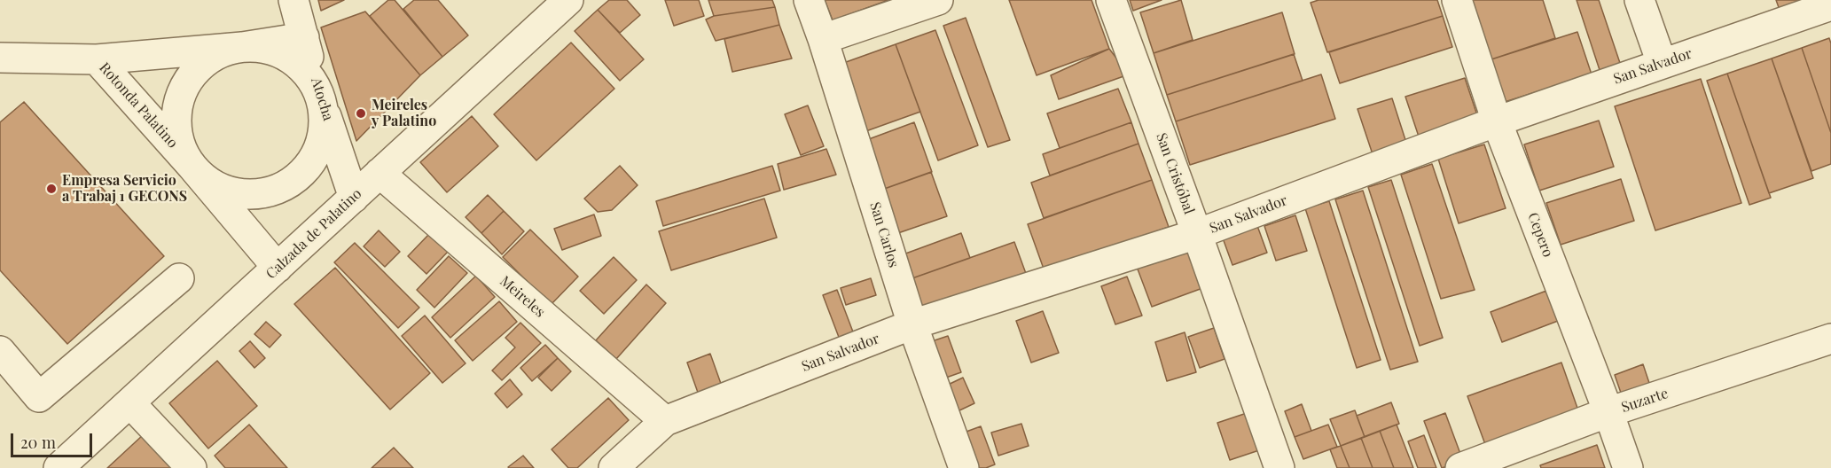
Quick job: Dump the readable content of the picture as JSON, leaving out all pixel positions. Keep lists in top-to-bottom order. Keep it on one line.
{"streets":{"street":["San Salvador","Atocha","Rotonda Palatino","San Cristóbal","Calzada de Palatino","San Carlos","Cepero","Meireles","Suzarte"]},"crossings":[["San Salvador","San Cristóbal"],["San Salvador","San Carlos"],["San Salvador","Cepero"],["San Salvador","Meireles"],["Atocha","Rotonda Palatino"],["Atocha","Calzada de Palatino"],["Rotonda Palatino","Calzada de Palatino"],["Calzada de Palatino","Meireles"],["Cepero","Suzarte"]],"places":["Meireles y Palatino","Empresa Servicio a Trabaj 1 GECONS"],"scale_bar":"20 m"}
